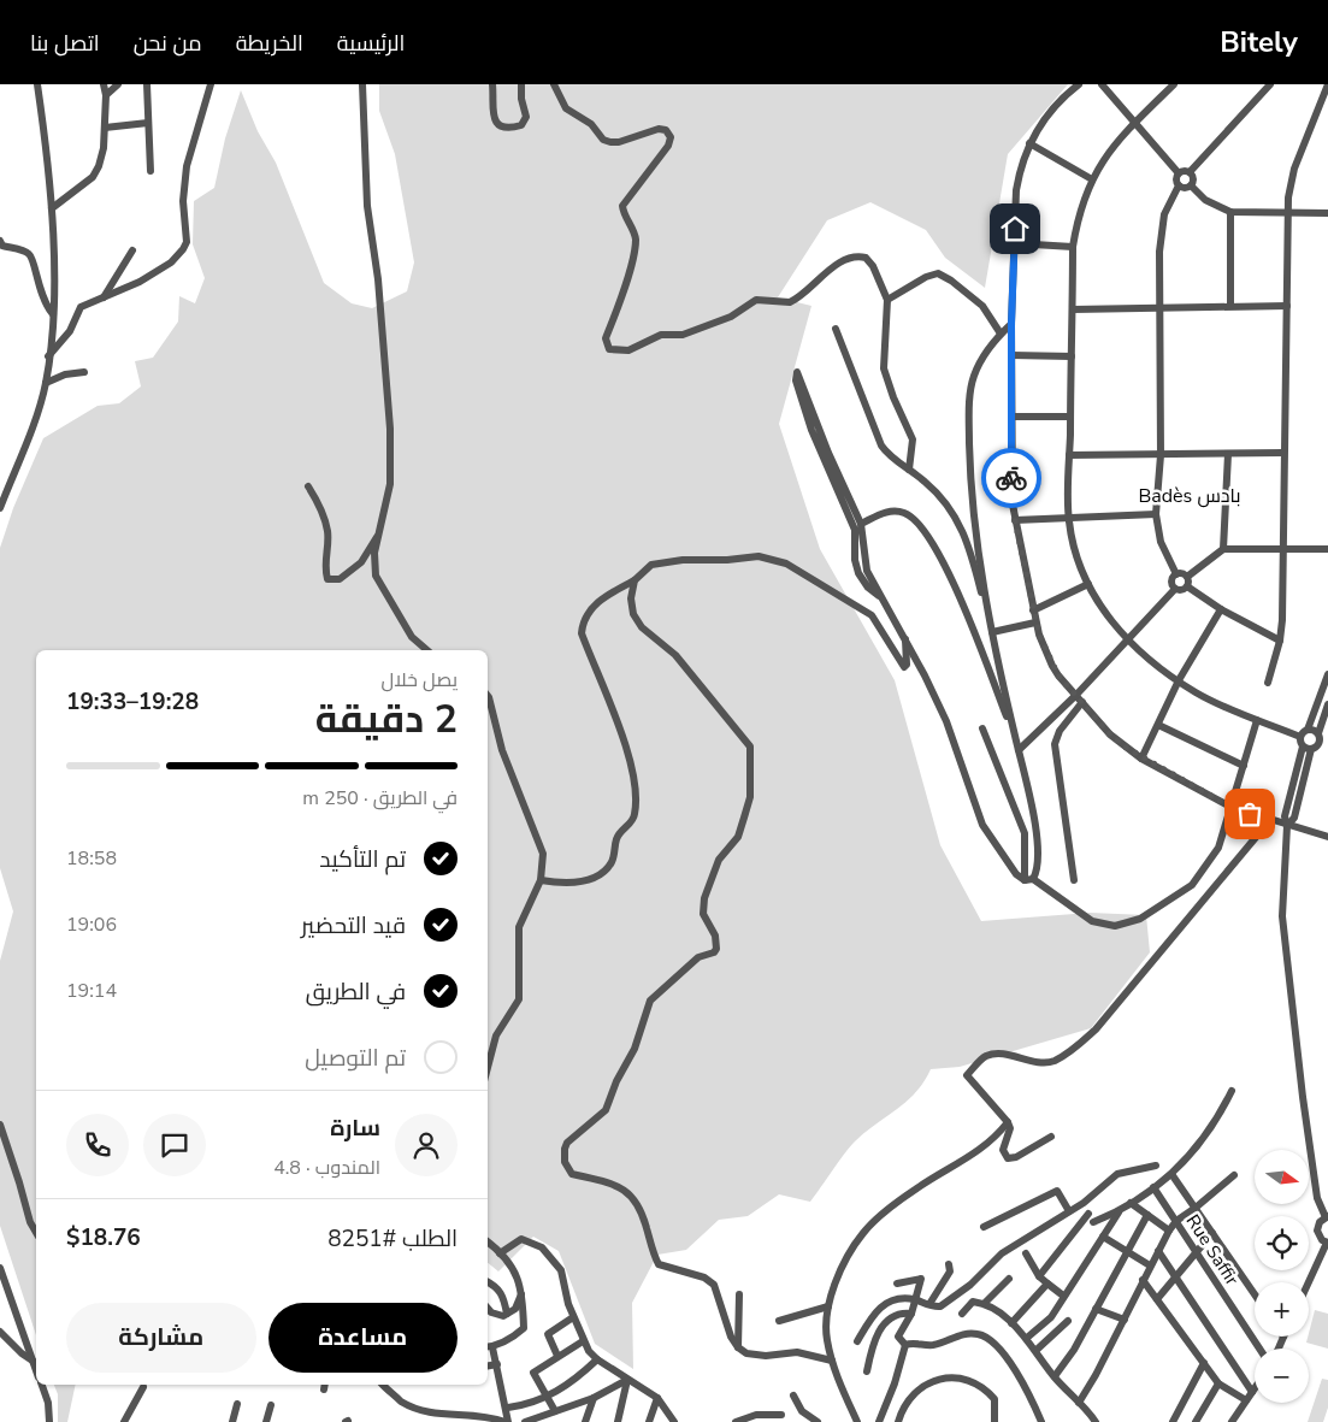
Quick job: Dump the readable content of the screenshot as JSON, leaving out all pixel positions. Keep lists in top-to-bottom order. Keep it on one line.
{"streets":{"street":["Rue Saffir"]},"districts":["Badès بادس"],"north":"right","page":{"header":"Bitely","nav":["الرئيسية","الخريطة","من نحن","اتصل بنا"],"heading":["2 دقيقة","يصل خلال","19:28–19:33"],"panel":["سارة","المندوب · 4.8","الطلب #8251","$18.76"],"bar":"في الطريق · 250 m","list":[["تم التأكيد","18:58"],["قيد التحضير","19:06"],["في الطريق","19:14"],"تم التوصيل"],"map_buttons":["+","−"],"buttons":["مساعدة","مشاركة"]}}
